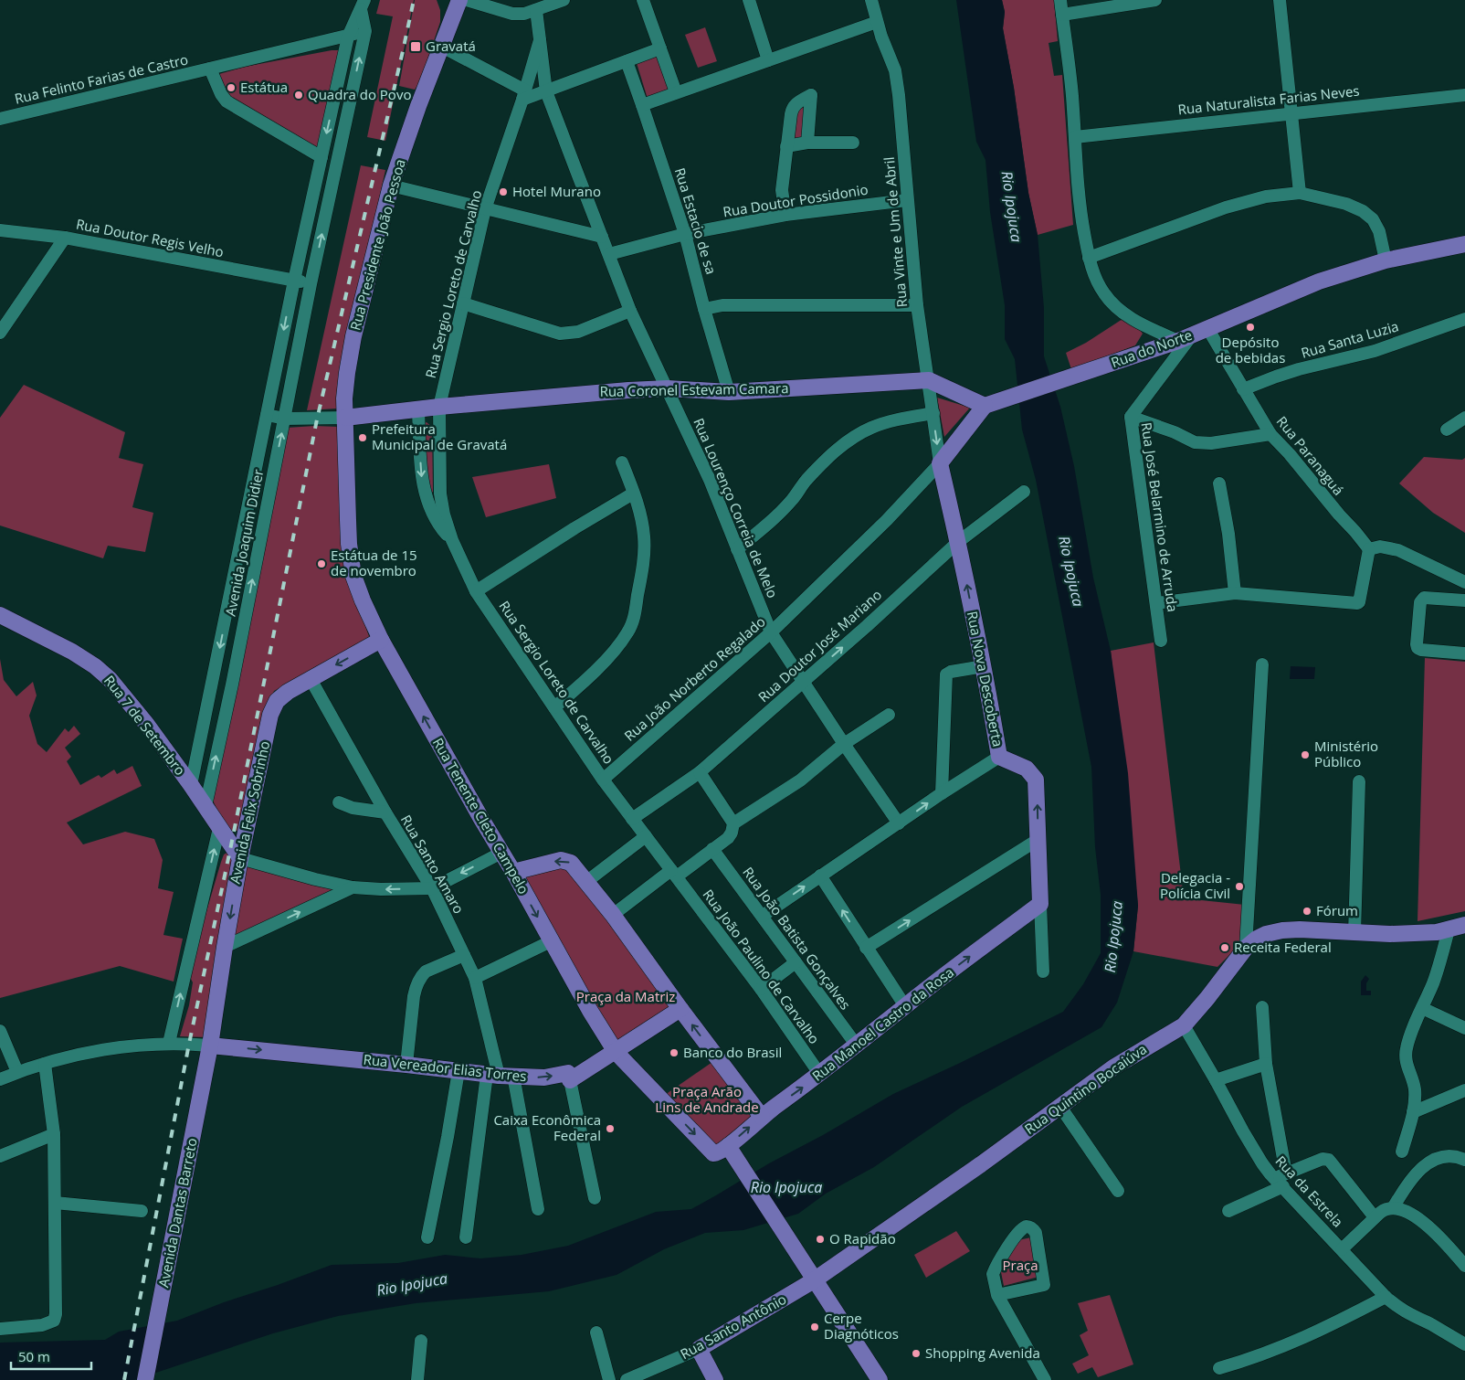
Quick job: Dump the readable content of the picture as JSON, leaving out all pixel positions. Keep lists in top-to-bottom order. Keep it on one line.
{"streets":{"main road":["Rua Presidente João Pessoa","Rua do Norte","Rua Coronel Estevam Camara","Rua Nova Descoberta","Rua 7 de Setembro","Avenida Felix Sobrinho","Rua Tenente Cleto Campelo","Rua Manoel Castro da Rosa","Rua Vereador Elias Torres","Rua Quintino Bocaiúva","Avenida Dantas Barreto","Rua Santo Antônio"],"street":["Rua Felinto Farias de Castro","Rua Naturalista Farias Neves","Rua Doutor Possidonio","Rua Estacio de sa","Rua Vinte e Um de Abril","Rua Doutor Regis Velho","Rua Sergio Loreto de Carvalho","Rua Santa Luzia","Rua Paranaguá","Rua Lourenço Correia de Melo","Rua José Belarmino de Arruda","Avenida Joaquim Didier","Rua Doutor José Mariano","Rua João Norberto Regalado","Rua Santo Amaro","Rua João Batista Gonçalves","Rua João Paulino de Carvalho","Rua da Estrela"]},"crossings":[["Rua Felinto Farias de Castro","Avenida Joaquim Didier"],["Rua Doutor Possidonio","Rua Estacio de sa"],["Rua Doutor Possidonio","Rua Vinte e Um de Abril"],["Rua Doutor Possidonio","Rua Lourenço Correia de Melo"],["Rua Estacio de sa","Rua Coronel Estevam Camara"],["Rua Vinte e Um de Abril","Rua Coronel Estevam Camara"],["Rua Vinte e Um de Abril","Rua João Norberto Regalado"],["Rua Vinte e Um de Abril","Rua Nova Descoberta"],["Rua Doutor Regis Velho","Avenida Joaquim Didier"],["Rua Presidente João Pessoa","Rua Coronel Estevam Camara"],["Rua Presidente João Pessoa","Rua Tenente Cleto Campelo"],["Rua Sergio Loreto de Carvalho","Rua Coronel Estevam Camara"],["Rua Sergio Loreto de Carvalho","Rua Lourenço Correia de Melo"],["Rua Sergio Loreto de Carvalho","Rua Doutor José Mariano"],["Rua Sergio Loreto de Carvalho","Rua João Norberto Regalado"],["Rua Sergio Loreto de Carvalho","Rua João Paulino de Carvalho"],["Rua Santa Luzia","Rua Paranaguá"],["Rua do Norte","Rua Coronel Estevam Camara"],["Rua do Norte","Rua Paranaguá"],["Rua do Norte","Rua José Belarmino de Arruda"],["Rua Coronel Estevam Camara","Rua Lourenço Correia de Melo"],["Rua Coronel Estevam Camara","Rua Tenente Cleto Campelo"],["Rua Lourenço Correia de Melo","Rua Doutor José Mariano"],["Rua Lourenço Correia de Melo","Rua João Norberto Regalado"],["Avenida Joaquim Didier","Rua 7 de Setembro"],["Rua Doutor José Mariano","Rua Nova Descoberta"],["Rua João Norberto Regalado","Rua Nova Descoberta"],["Rua Nova Descoberta","Rua Manoel Castro da Rosa"],["Rua 7 de Setembro","Avenida Felix Sobrinho"],["Avenida Felix Sobrinho","Rua Tenente Cleto Campelo"],["Avenida Felix Sobrinho","Rua Santo Amaro"],["Avenida Felix Sobrinho","Rua Vereador Elias Torres"],["Avenida Felix Sobrinho","Avenida Dantas Barreto"],["Rua Tenente Cleto Campelo","Rua Manoel Castro da Rosa"],["Rua Santo Amaro","Rua Vereador Elias Torres"],["Rua João Batista Gonçalves","Rua Manoel Castro da Rosa"],["Rua João Paulino de Carvalho","Rua Manoel Castro da Rosa"],["Rua Vereador Elias Torres","Avenida Dantas Barreto"],["Rua Quintino Bocaiúva","Rua da Estrela"],["Rua Quintino Bocaiúva","Rua Santo Antônio"]],"one_way":["Rua Doutor José Mariano","Rua Nova Descoberta","Rua Manoel Castro da Rosa","Rua Vereador Elias Torres"],"water":["Rio Ipojuca"],"parks":["Praça da Matriz","Praça Arão Lins de Andrade","Praça"],"places":{"transit":["Gravatá"],"other":["Estátua","Quadra do Povo","Hotel Murano","Depósito de bebidas","Prefeitura Municipal de Gravatá","Estátua de 15 de novembro","Ministério Público","Delegacia - Polícia Civil","Fórum","Receita Federal","Banco do Brasil","Caixa Econômica Federal","O Rapidão","Cerpe Diagnóticos","Shopping Avenida"]},"scale_bar":"50 m"}
